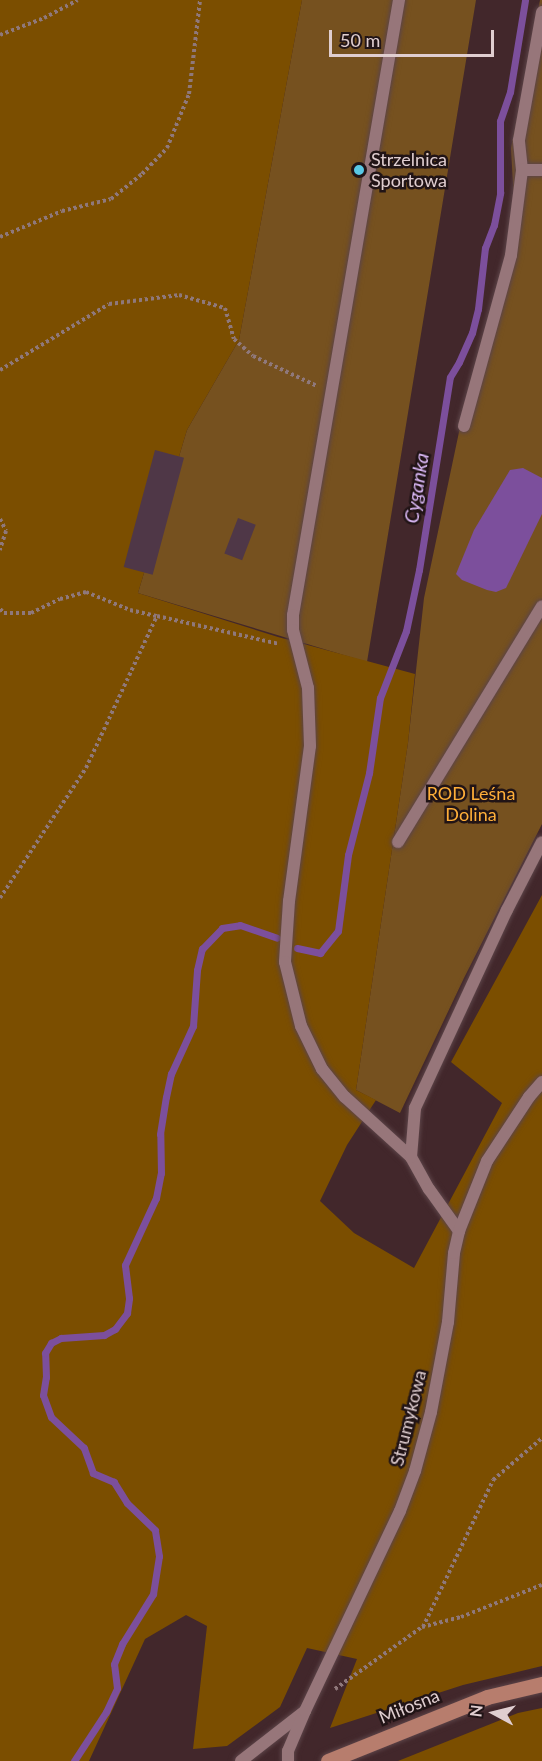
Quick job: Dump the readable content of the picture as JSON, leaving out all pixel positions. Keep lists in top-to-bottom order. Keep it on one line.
{"streets":{"main road":["Miłosna"],"street":["Strumykowa"]},"water":["Cyganka"],"parks":["ROD Leśna Dolina"],"places":["Strzelnica Sportowa"],"scale_bar":"50 m","north":"left"}
